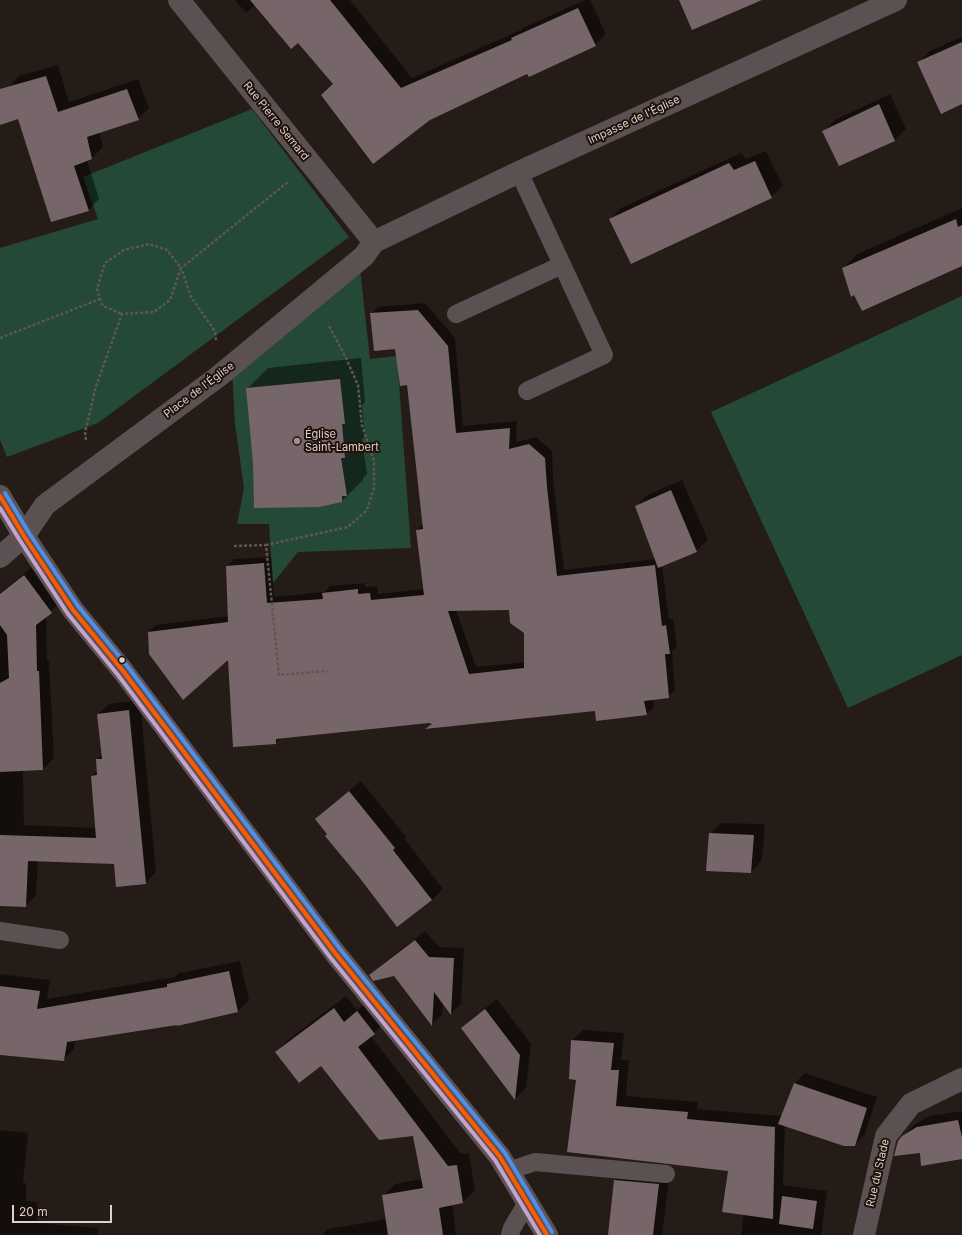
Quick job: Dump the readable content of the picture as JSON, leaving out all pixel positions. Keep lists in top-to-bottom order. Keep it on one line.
{"streets":{"street":["Impasse de l'Église","Rue Pierre Semard","Place de l'Église","Rue du Stade"]},"crossings":[["Impasse de l'Église","Rue Pierre Semard"],["Impasse de l'Église","Place de l'Église"],["Rue Pierre Semard","Place de l'Église"]],"places":["Église Saint-Lambert"],"scale_bar":"20 m"}
